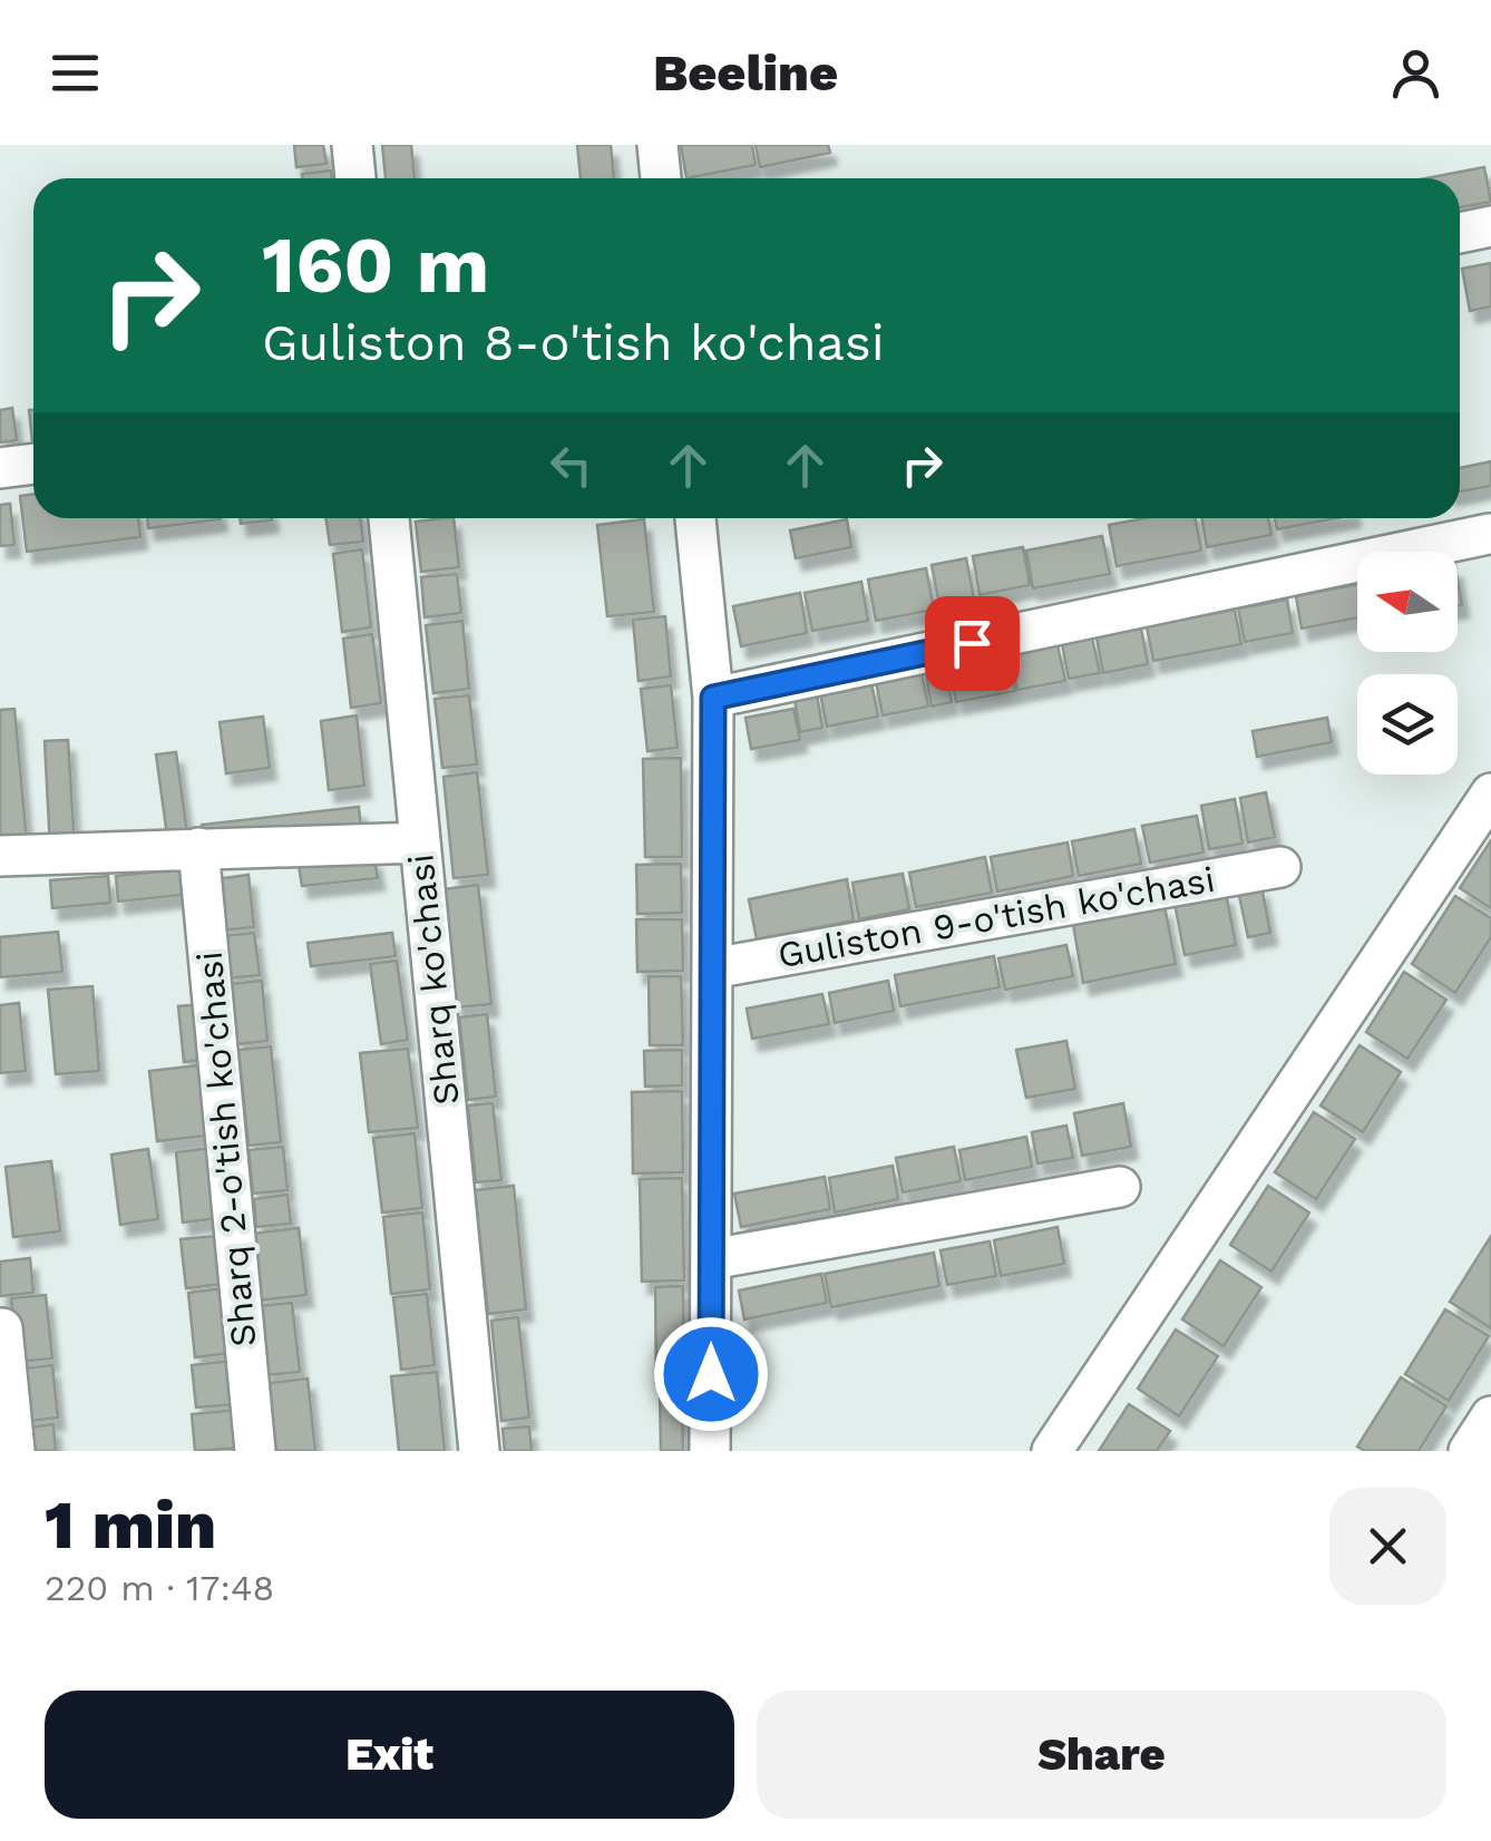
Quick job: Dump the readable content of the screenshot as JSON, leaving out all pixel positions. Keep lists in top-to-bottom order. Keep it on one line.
{"streets":{"street":["Guliston 9-o'tish ko'chasi","Sharq ko'chasi","Sharq 2-o'tish ko'chasi"]},"north":"left","page":{"header":"Beeline","turn":["160 m","Guliston 8-o'tish ko'chasi"],"heading":["1 min","220 m · 17:48"],"buttons":["Exit","Share"]}}
